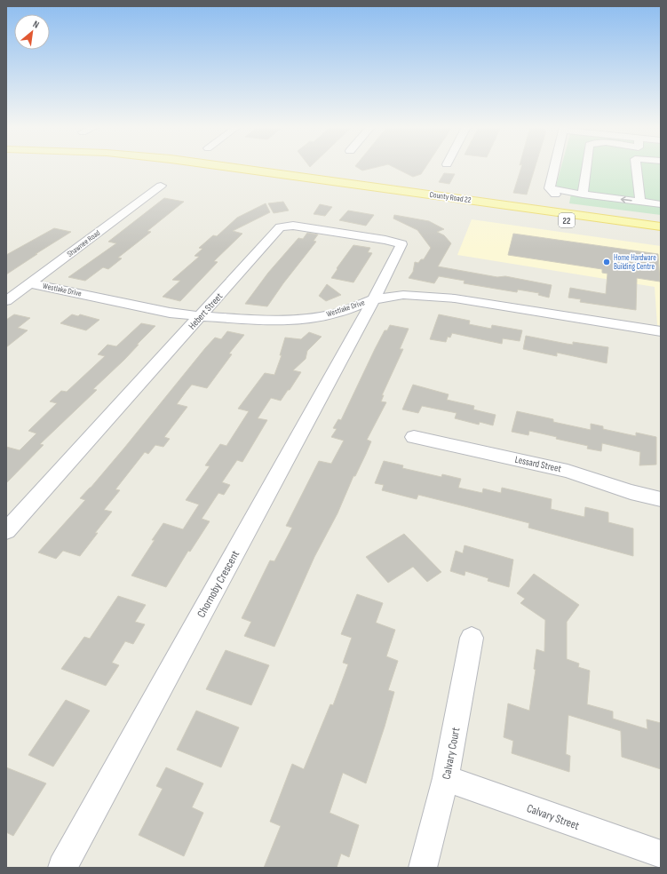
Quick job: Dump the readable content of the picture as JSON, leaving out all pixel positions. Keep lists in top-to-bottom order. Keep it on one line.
{"streets":{"main road":["County Road 22","22"],"street":["Shawnee Road","Westlake Drive","Hebert Street","Lessard Street","Chornoby Crescent","Calvary Court","Calvary Street"]},"crossings":[["Shawnee Road","Westlake Drive"],["Westlake Drive","Hebert Street"],["Westlake Drive","Chornoby Crescent"],["Hebert Street","Chornoby Crescent"],["Calvary Court","Calvary Street"]],"places":["Home Hardware Building Centre"],"north":"top right"}
